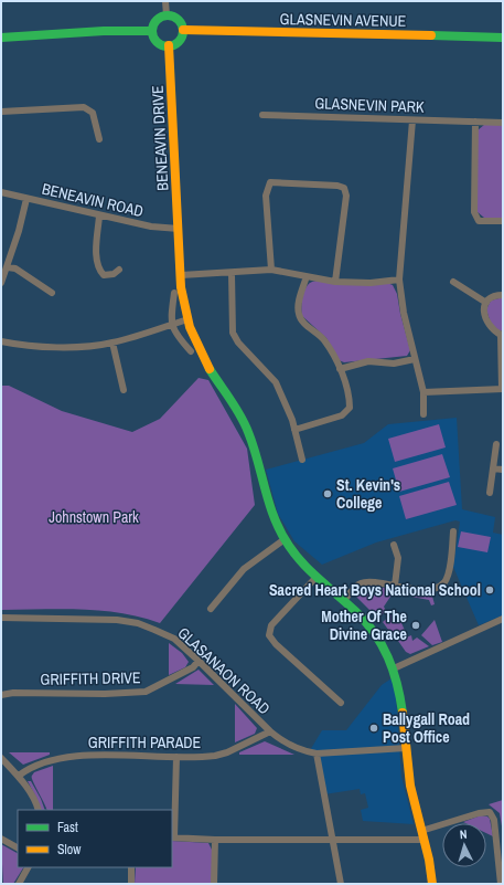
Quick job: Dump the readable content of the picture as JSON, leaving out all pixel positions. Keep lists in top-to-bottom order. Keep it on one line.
{"streets":{"street":["GLASNEVIN AVENUE","GLASNEVIN PARK","BENEAVIN DRIVE","BENEAVIN ROAD","GLASANAON ROAD","GRIFFITH DRIVE","GRIFFITH PARADE"]},"crossings":[["GLASNEVIN AVENUE","BENEAVIN DRIVE"],["BENEAVIN DRIVE","BENEAVIN ROAD"],["BENEAVIN DRIVE","GLASANAON ROAD"],["GLASANAON ROAD","GRIFFITH DRIVE"],["GLASANAON ROAD","GRIFFITH PARADE"]],"parks":["Johnstown Park"],"places":["St. Kevin's College","Sacred Heart Boys National School","Mother Of The Divine Grace","Ballygall Road Post Office"],"legend":["Fast","Slow"],"north":"top"}
